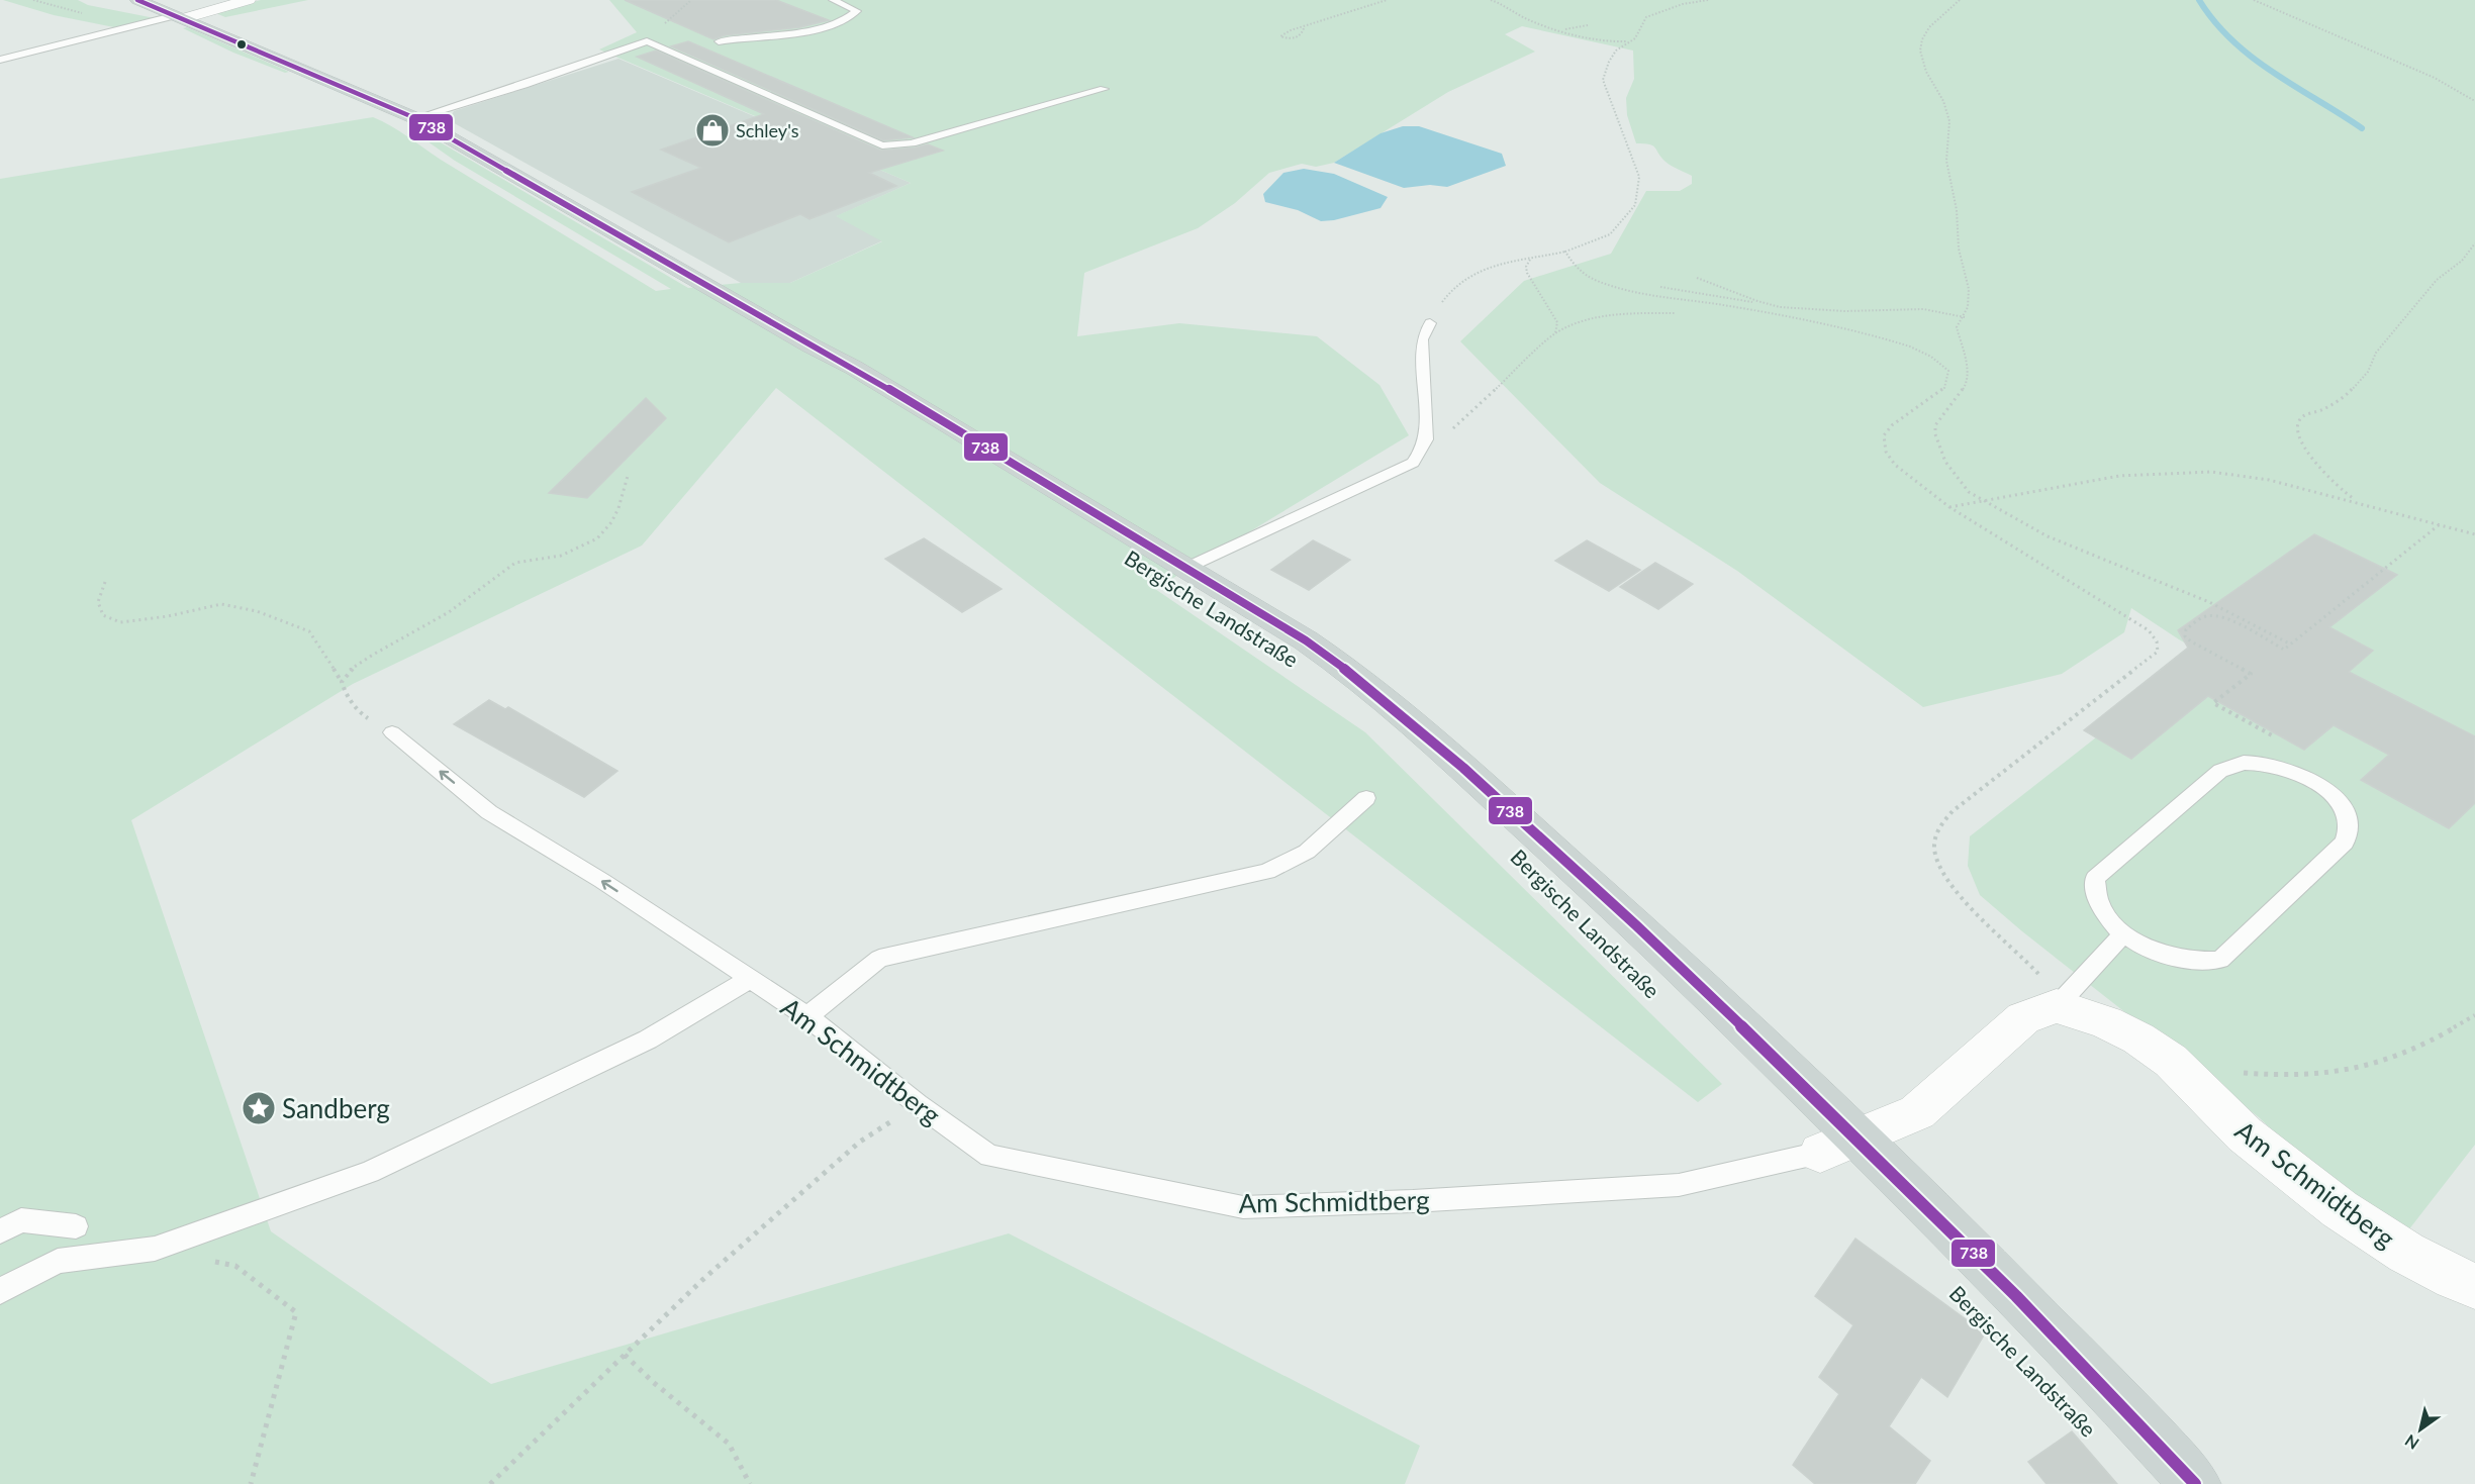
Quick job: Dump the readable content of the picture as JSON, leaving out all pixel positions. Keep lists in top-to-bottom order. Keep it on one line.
{"streets":{"main road":["Bergische Landstraße"],"street":["Am Schmidtberg"]},"crossings":[["Bergische Landstraße","Am Schmidtberg"]],"places":{"shop":["Schley's"],"place":["Sandberg"]},"lines":["transit line 738"],"north":"bottom left"}
